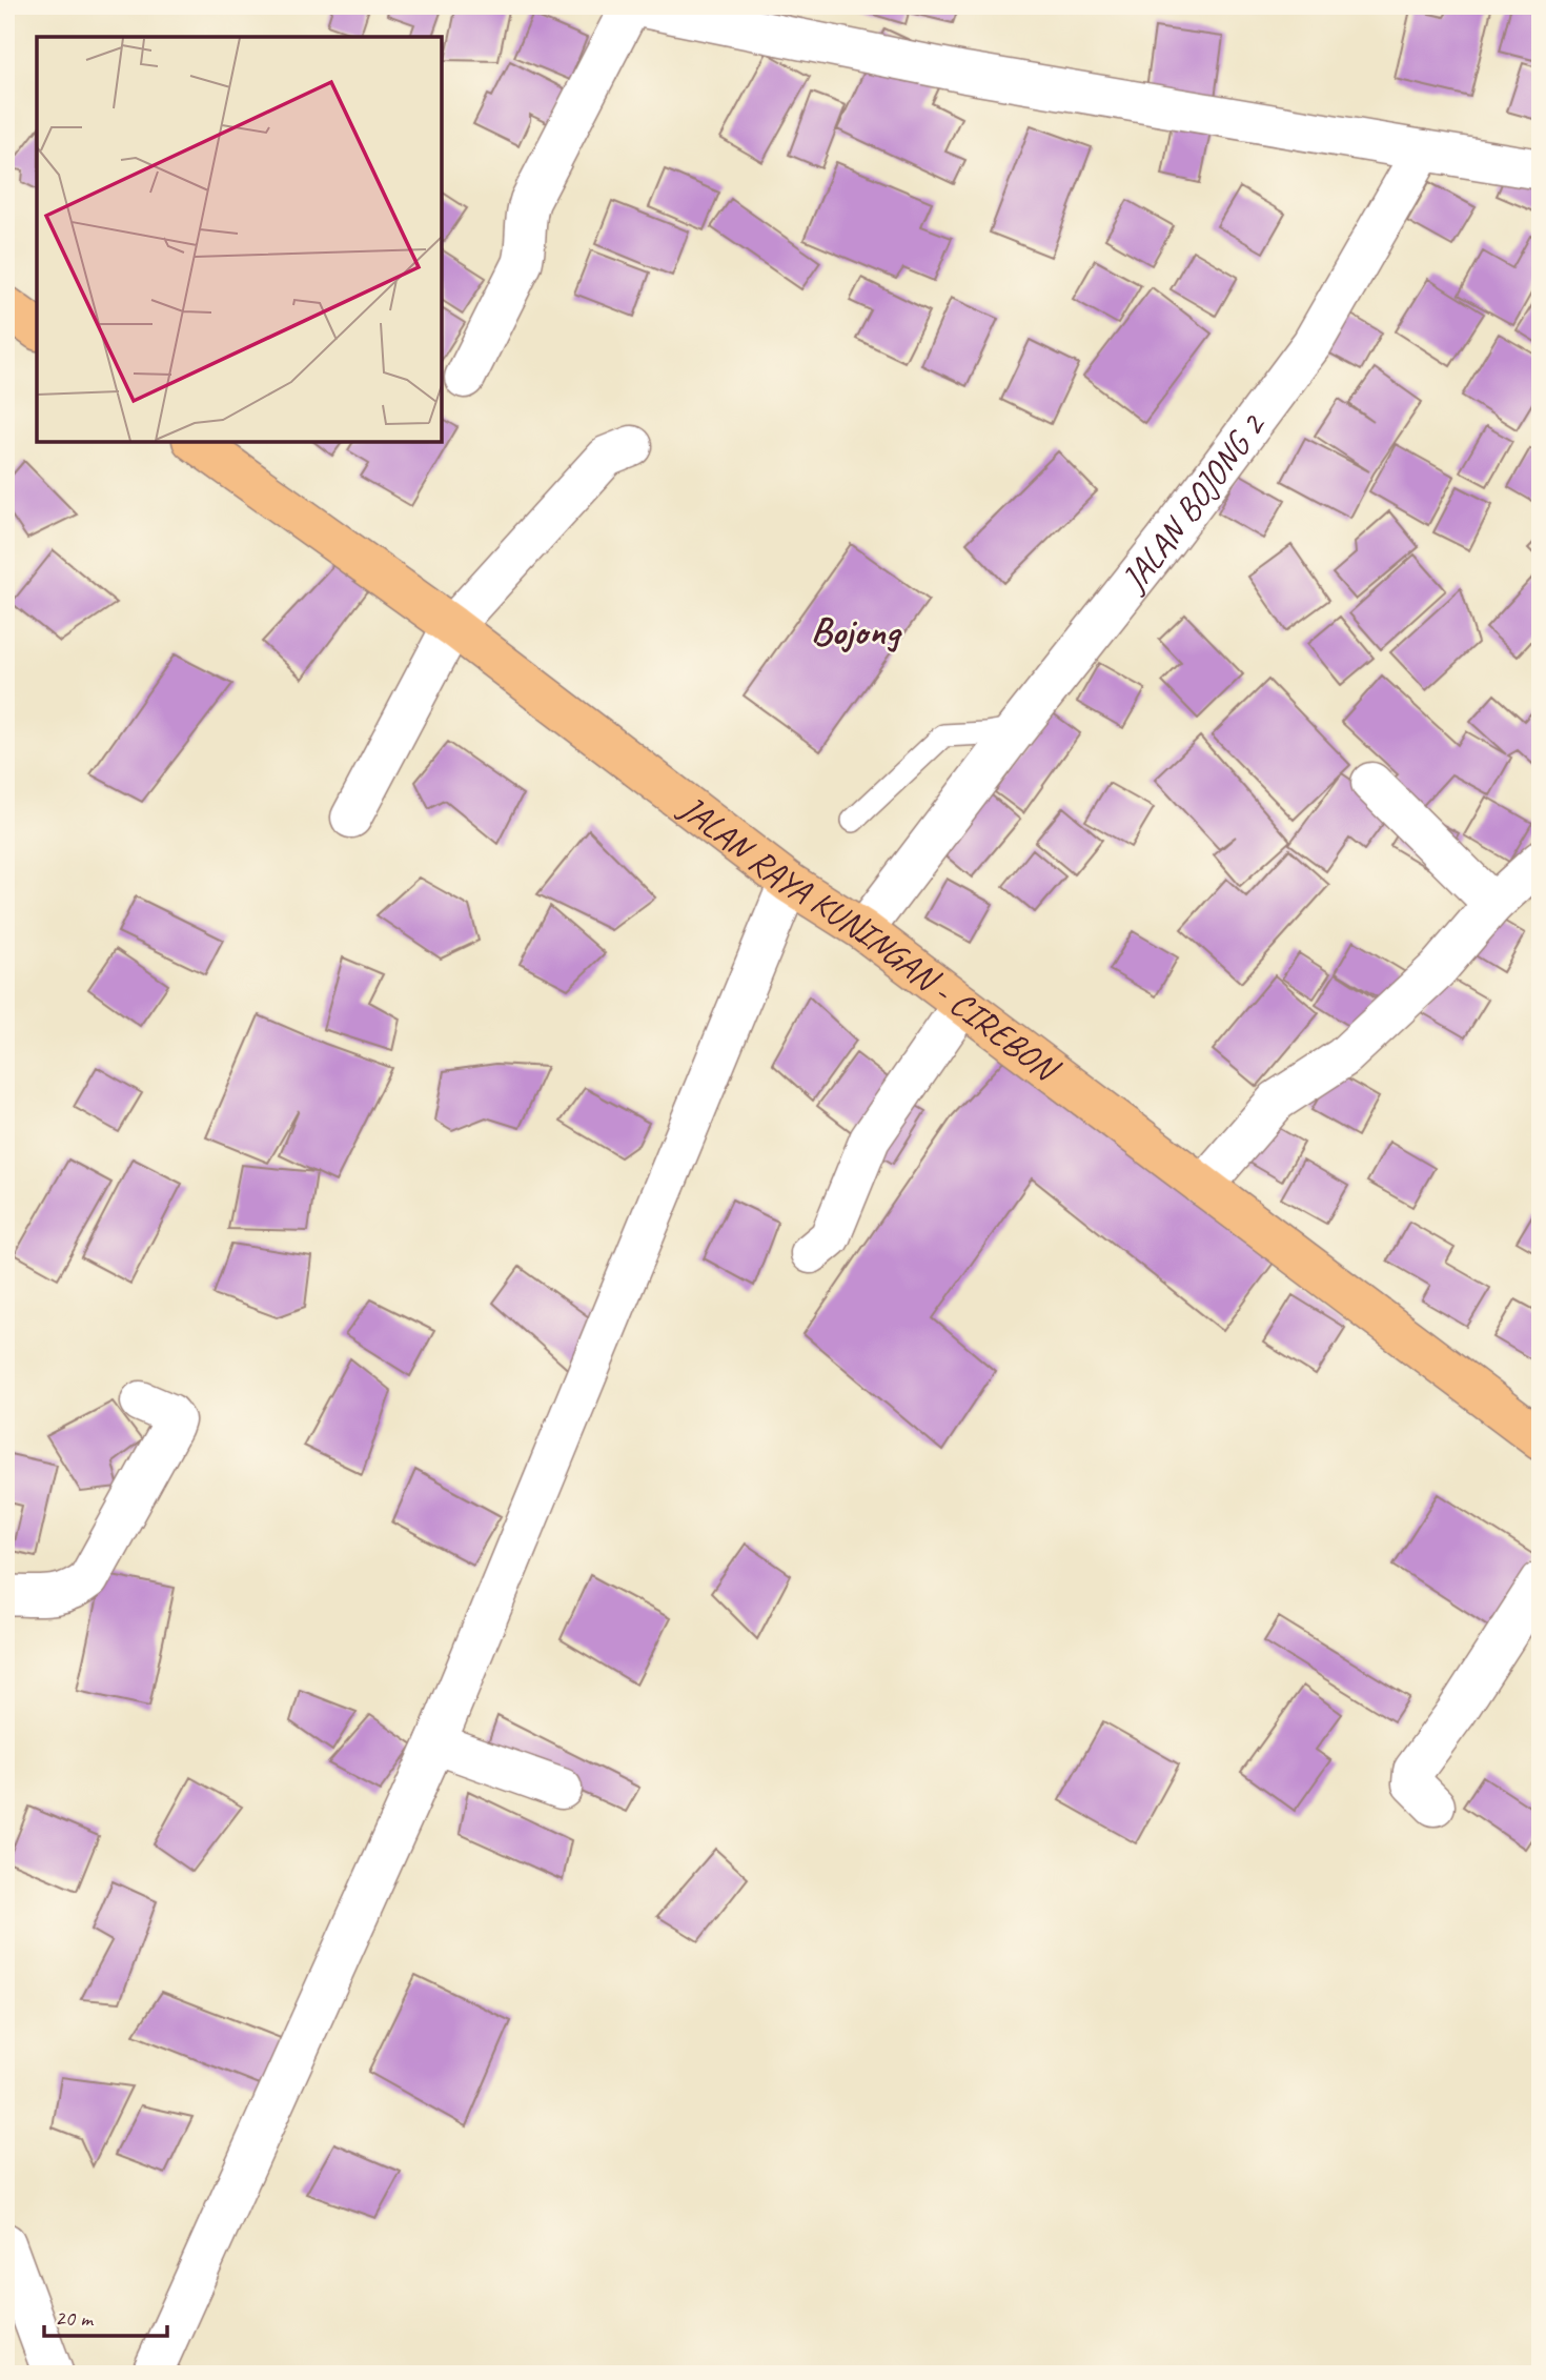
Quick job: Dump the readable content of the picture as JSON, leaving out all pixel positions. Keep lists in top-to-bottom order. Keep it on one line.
{"streets":{"highway":["JALAN RAYA KUNINGAN - CIREBON"],"street":["JALAN BOJONG 2"]},"crossings":[["JALAN BOJONG 2","JALAN RAYA KUNINGAN - CIREBON"]],"districts":["Bojong"],"scale_bar":"20 m"}
